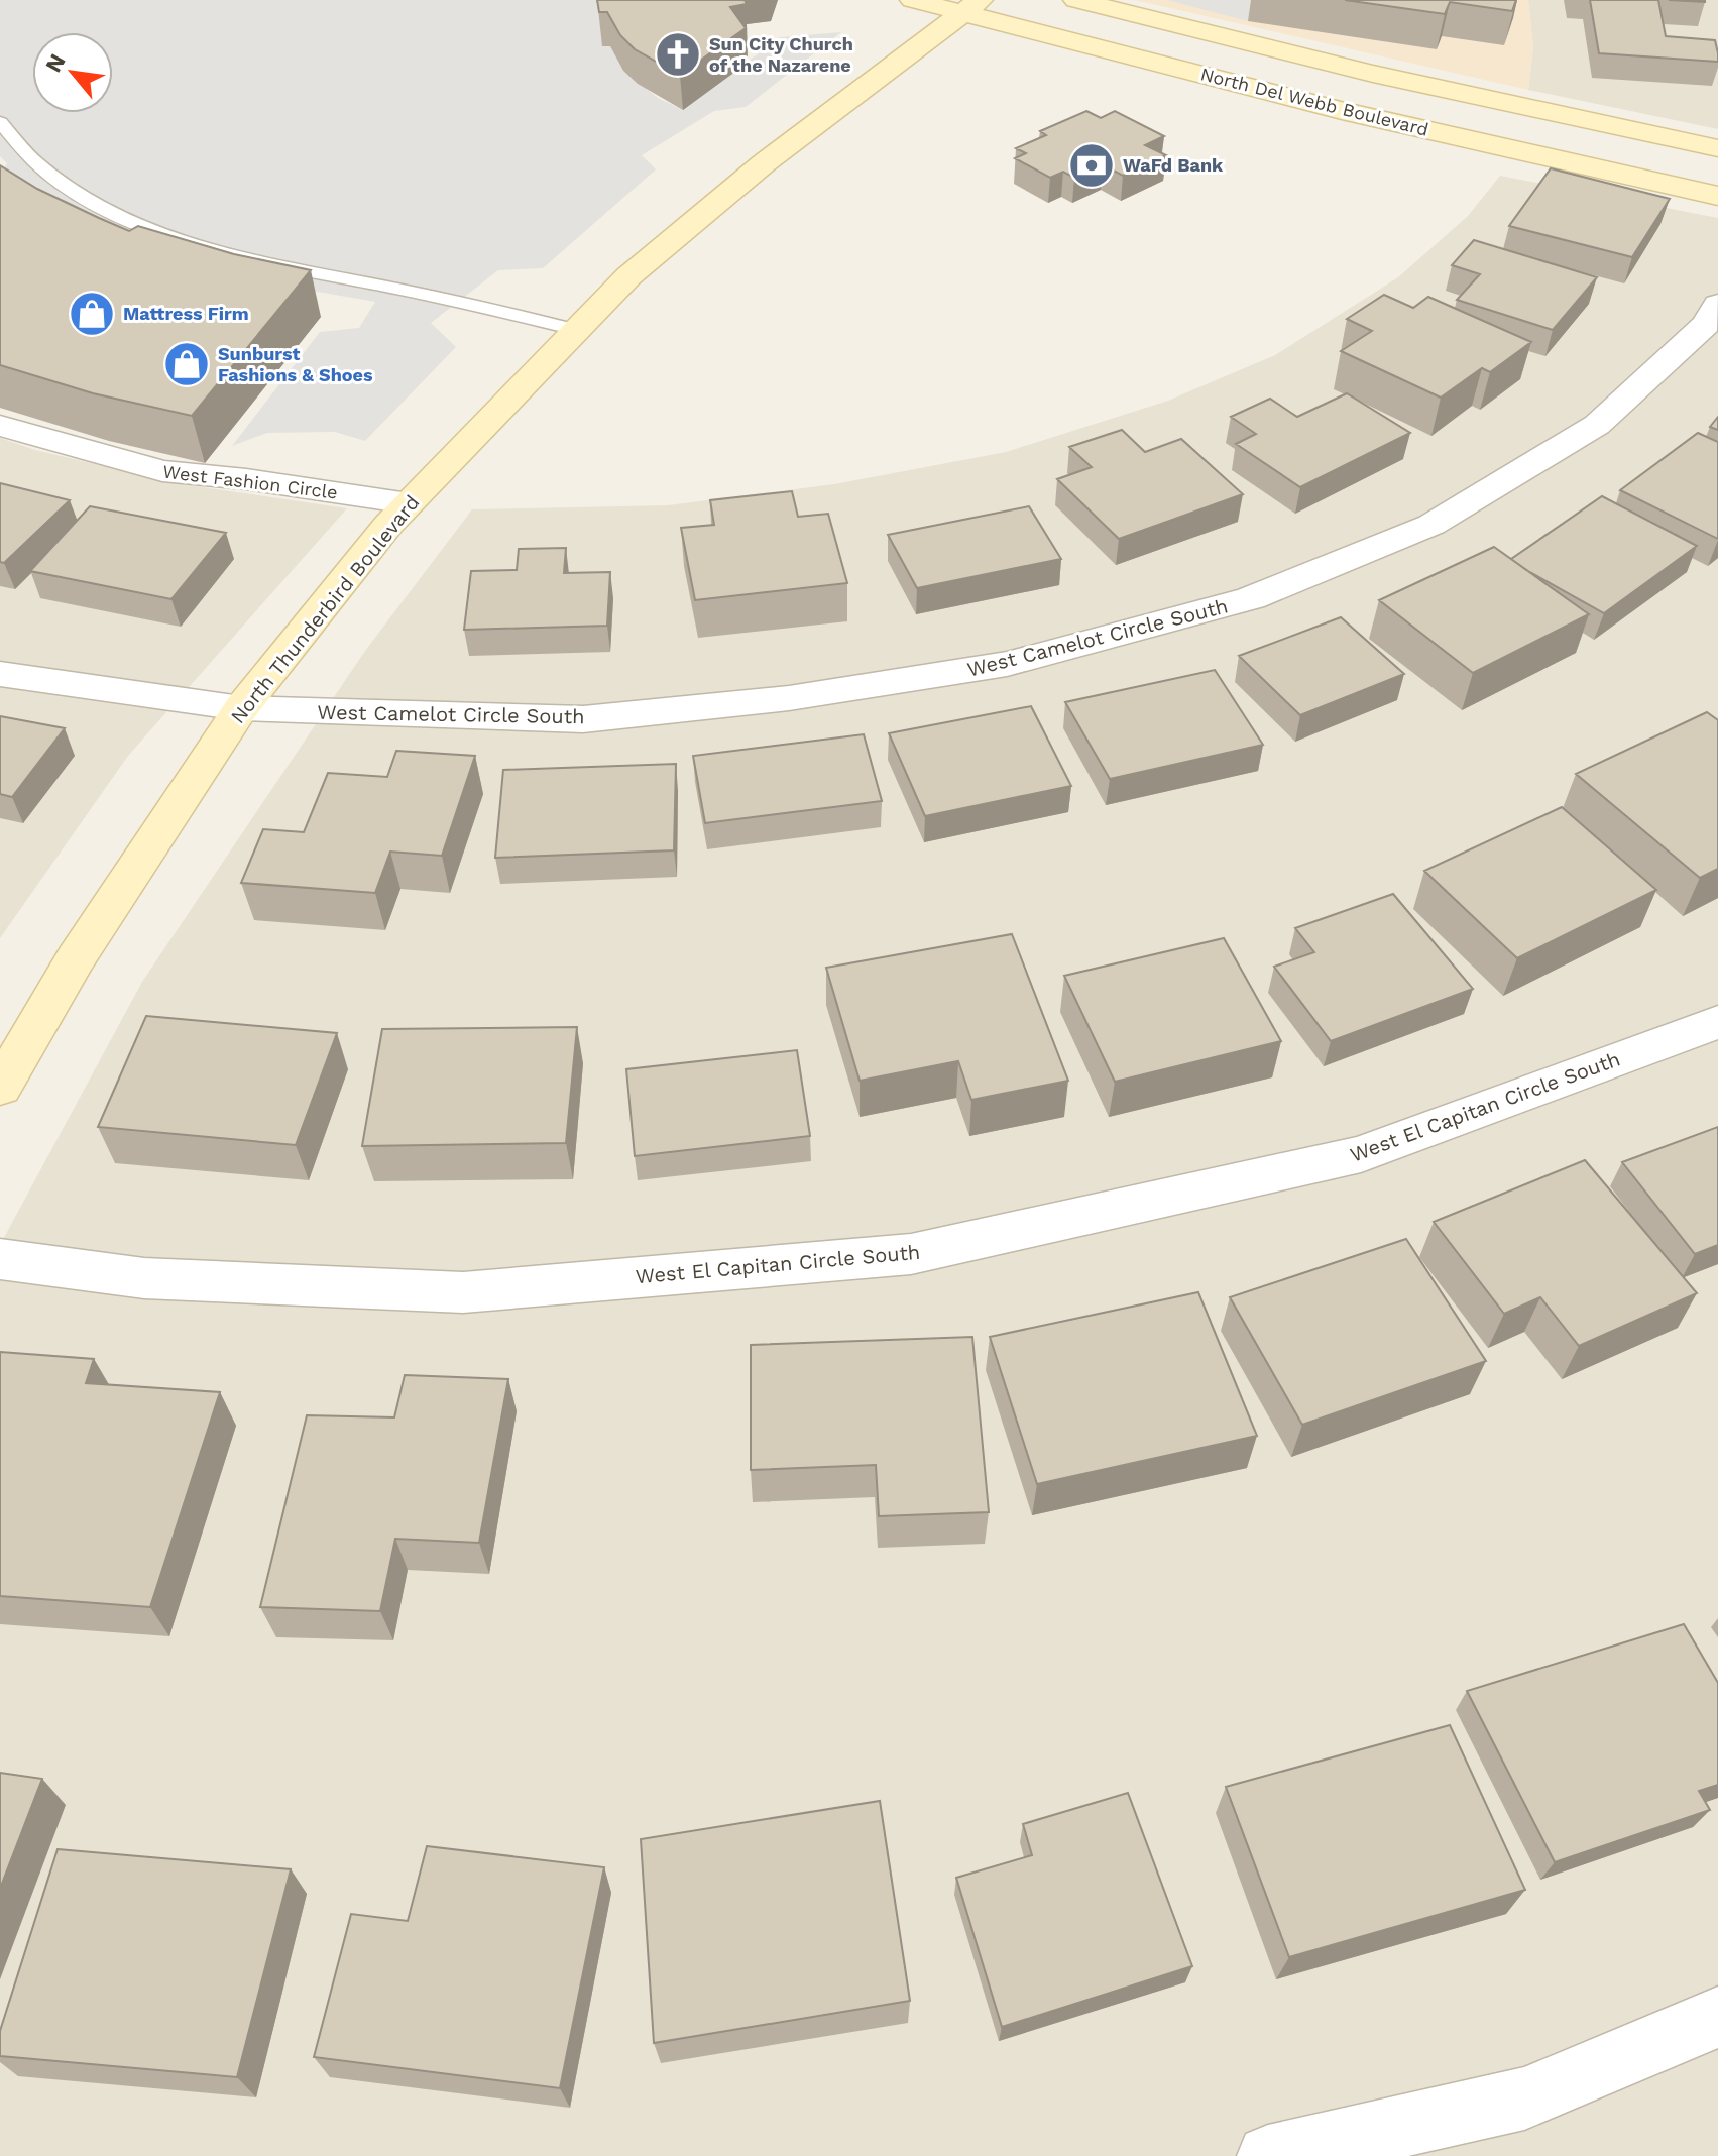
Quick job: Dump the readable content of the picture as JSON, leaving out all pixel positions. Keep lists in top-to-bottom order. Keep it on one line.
{"streets":{"street":["North Del Webb Boulevard","West Fashion Circle","North Thunderbird Boulevard","West Camelot Circle South","West El Capitan Circle South"]},"crossings":[["North Del Webb Boulevard","North Thunderbird Boulevard"],["West Fashion Circle","North Thunderbird Boulevard"],["North Thunderbird Boulevard","West Camelot Circle South"]],"places":{"church":["Sun City Church of the Nazarene"],"bank":["WaFd Bank"],"shop":["Mattress Firm","Sunburst Fashions & Shoes"]},"north":"top left"}
